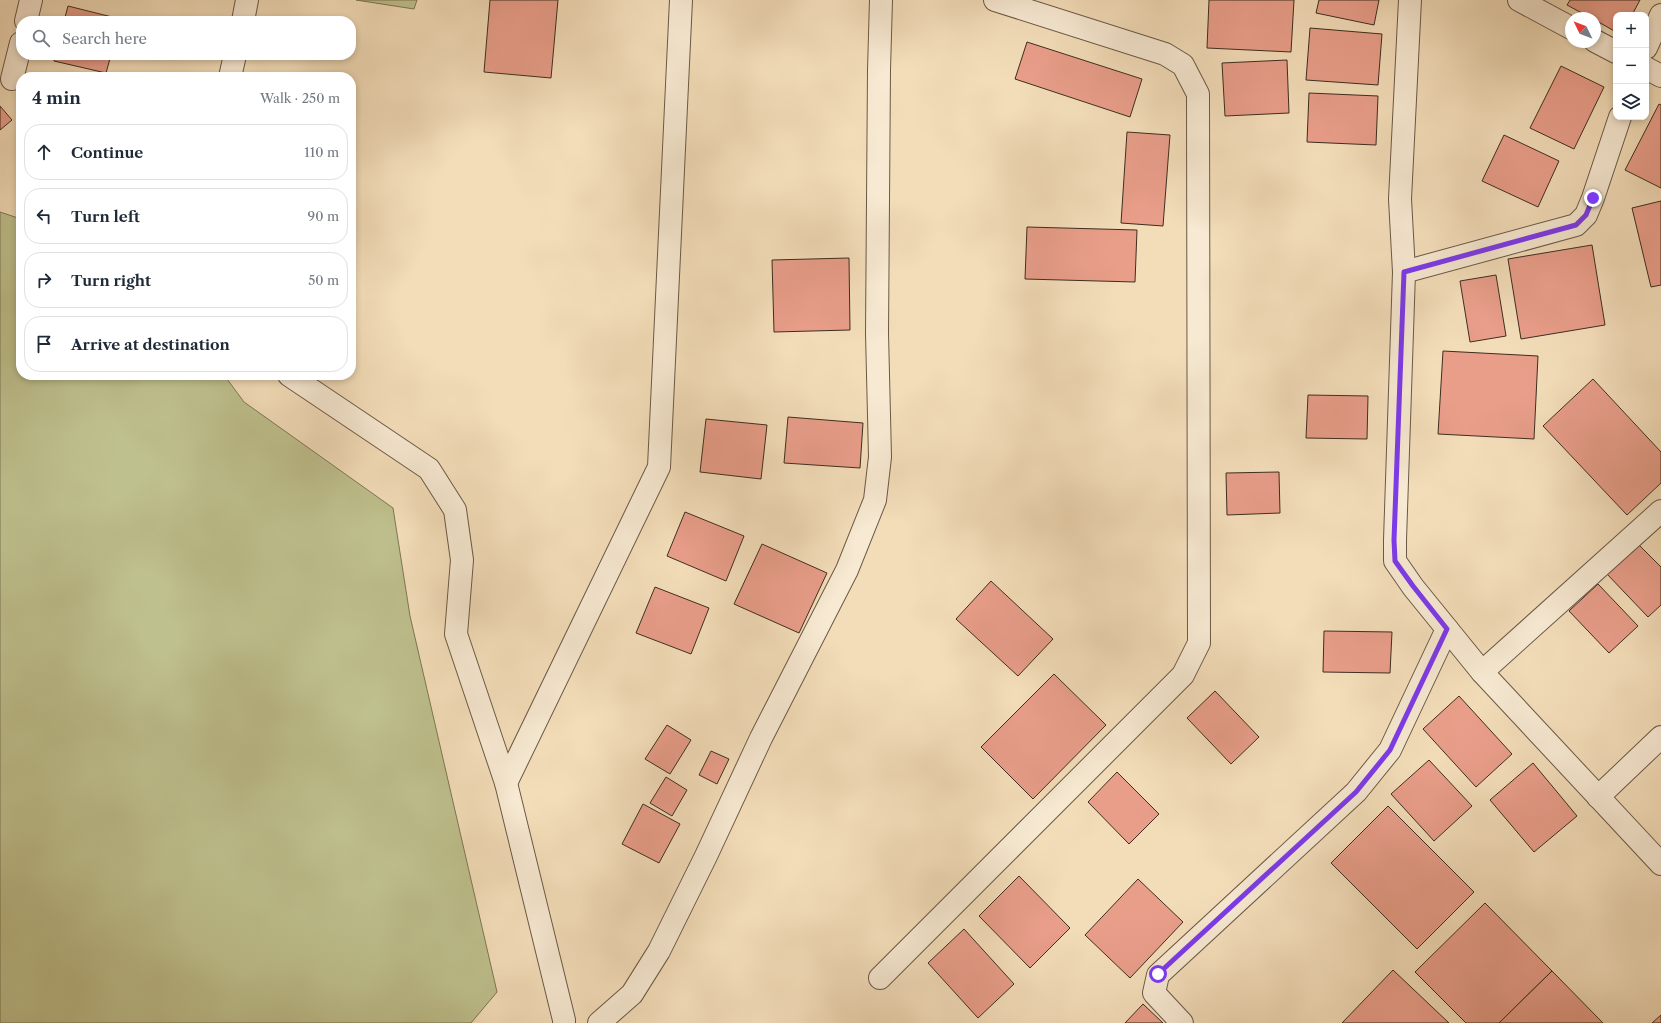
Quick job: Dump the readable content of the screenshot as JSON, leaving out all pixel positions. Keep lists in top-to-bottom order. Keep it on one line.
{"north":"top left","page":{"map_buttons":["+","−"],"search":"Search here","heading":["4 min","Walk · 250 m"],"list":[["Continue","110 m"],["Turn left","90 m"],["Turn right","50 m"],"Arrive at destination"]}}
